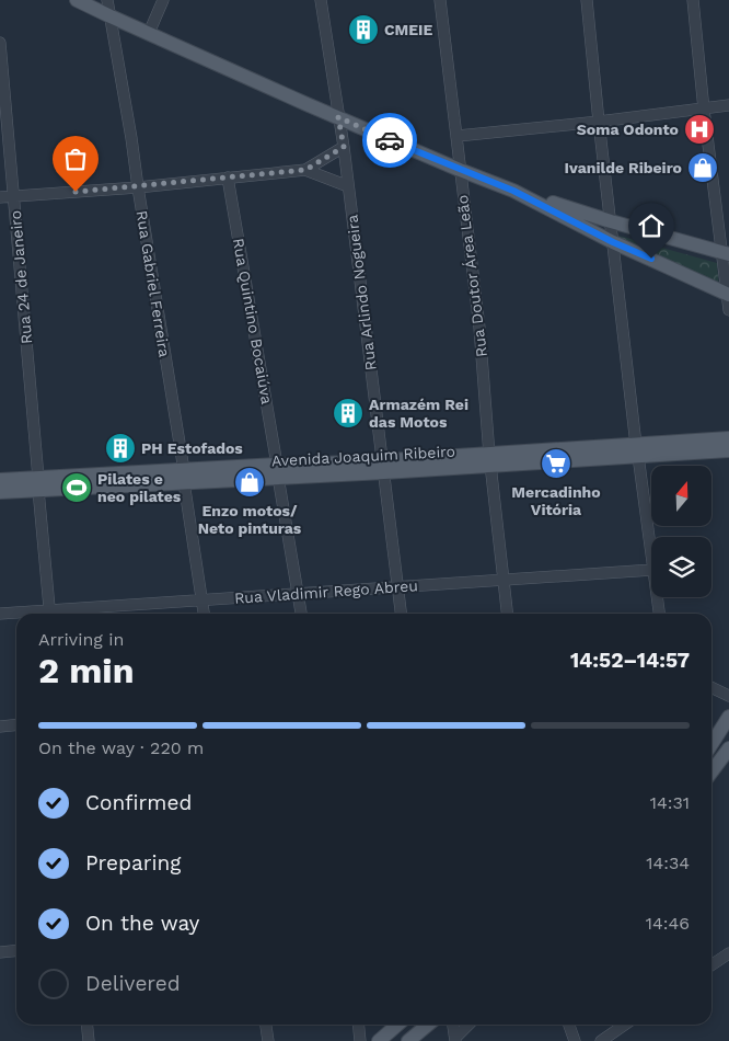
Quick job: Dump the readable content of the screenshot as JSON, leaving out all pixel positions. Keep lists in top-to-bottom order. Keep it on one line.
{"streets":{"main road":["Avenida Joaquim Ribeiro"],"street":["Rua Doutor Área Leão","Rua 24 de Janeiro","Rua Gabriel Ferreira","Rua Arlindo Nogueira","Rua Quintino Bocaiúva","Rua Vladimir Rego Abreu"]},"crossings":[["Rua Doutor Área Leão","Avenida Joaquim Ribeiro"],["Rua Doutor Área Leão","Rua Vladimir Rego Abreu"],["Rua 24 de Janeiro","Avenida Joaquim Ribeiro"],["Rua Gabriel Ferreira","Avenida Joaquim Ribeiro"],["Rua Gabriel Ferreira","Rua Vladimir Rego Abreu"],["Rua Arlindo Nogueira","Avenida Joaquim Ribeiro"],["Rua Arlindo Nogueira","Rua Vladimir Rego Abreu"],["Rua Quintino Bocaiúva","Avenida Joaquim Ribeiro"],["Rua Quintino Bocaiúva","Rua Vladimir Rego Abreu"]],"places":{"building":["CMEIE","Armazém Rei das Motos","PH Estofados"],"hospital":["Soma Odonto"],"shop":["Ivanilde Ribeiro","Enzo motos/ Neto pinturas"],"supermarket":["Mercadinho Vitória"],"sports":["Pilates e neo pilates"]},"north":"top","page":{"heading":["2 min","Arriving in","14:52–14:57"],"bar":"On the way · 220 m","list":[["Confirmed","14:31"],["Preparing","14:34"],["On the way","14:46"],"Delivered"]}}
